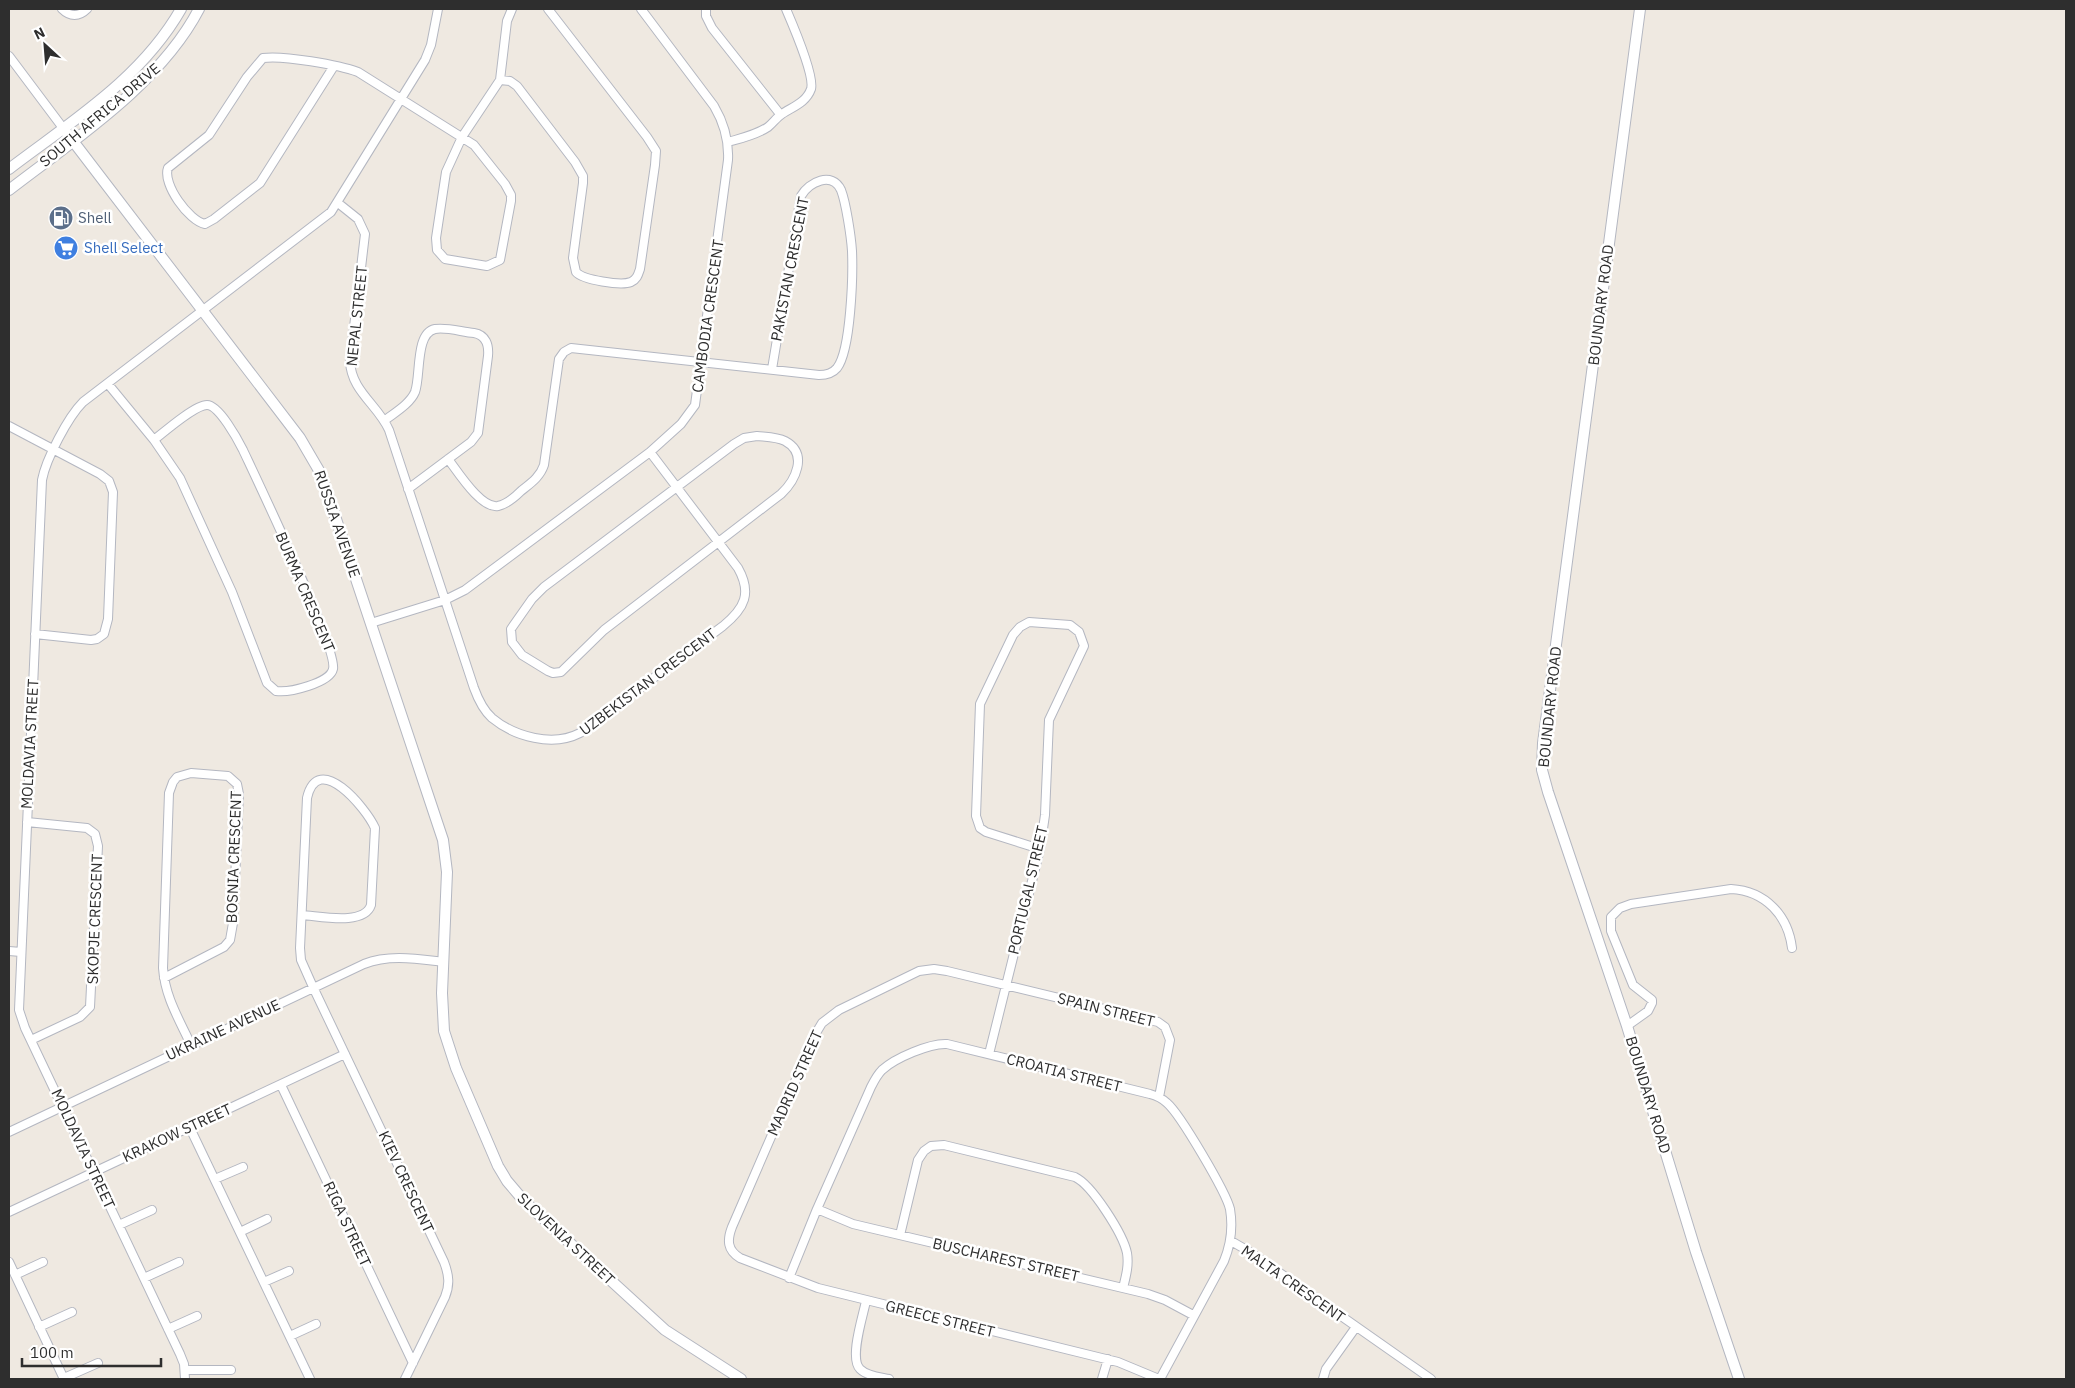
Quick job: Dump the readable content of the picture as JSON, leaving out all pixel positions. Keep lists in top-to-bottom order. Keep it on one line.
{"streets":{"street":["SOUTH AFRICA DRIVE","PAKISTAN CRESCENT","BOUNDARY ROAD","NEPAL STREET","CAMBODIA CRESCENT","RUSSIA AVENUE","BURMA CRESCENT","UZBEKISTAN CRESCENT","MOLDAVIA STREET","BOSNIA CRESCENT","PORTUGAL STREET","SKOPJE CRESCENT","SPAIN STREET","UKRAINE AVENUE","CROATIA STREET","MADRID STREET","KRAKOW STREET","KIEV CRESCENT","RIGA STREET","SLOVENIA STREET","BUSCHAREST STREET","MALTA CRESCENT","GREECE STREET"]},"crossings":[["SOUTH AFRICA DRIVE","RUSSIA AVENUE"],["PAKISTAN CRESCENT","CAMBODIA CRESCENT"],["NEPAL STREET","CAMBODIA CRESCENT"],["NEPAL STREET","UZBEKISTAN CRESCENT"],["CAMBODIA CRESCENT","RUSSIA AVENUE"],["CAMBODIA CRESCENT","UZBEKISTAN CRESCENT"],["RUSSIA AVENUE","MOLDAVIA STREET"],["RUSSIA AVENUE","UKRAINE AVENUE"],["RUSSIA AVENUE","SLOVENIA STREET"],["BURMA CRESCENT","MOLDAVIA STREET"],["MOLDAVIA STREET","SKOPJE CRESCENT"],["MOLDAVIA STREET","UKRAINE AVENUE"],["MOLDAVIA STREET","KRAKOW STREET"],["BOSNIA CRESCENT","UKRAINE AVENUE"],["PORTUGAL STREET","SPAIN STREET"],["PORTUGAL STREET","CROATIA STREET"],["PORTUGAL STREET","MADRID STREET"],["SPAIN STREET","CROATIA STREET"],["SPAIN STREET","MADRID STREET"],["UKRAINE AVENUE","KIEV CRESCENT"],["UKRAINE AVENUE","SLOVENIA STREET"],["CROATIA STREET","BUSCHAREST STREET"],["CROATIA STREET","GREECE STREET"],["MADRID STREET","GREECE STREET"],["KRAKOW STREET","KIEV CRESCENT"],["KRAKOW STREET","RIGA STREET"],["KIEV CRESCENT","RIGA STREET"]],"places":{"fuel station":["Shell"],"supermarket":["Shell Select"]},"scale_bar":"100 m","north":"top left"}
